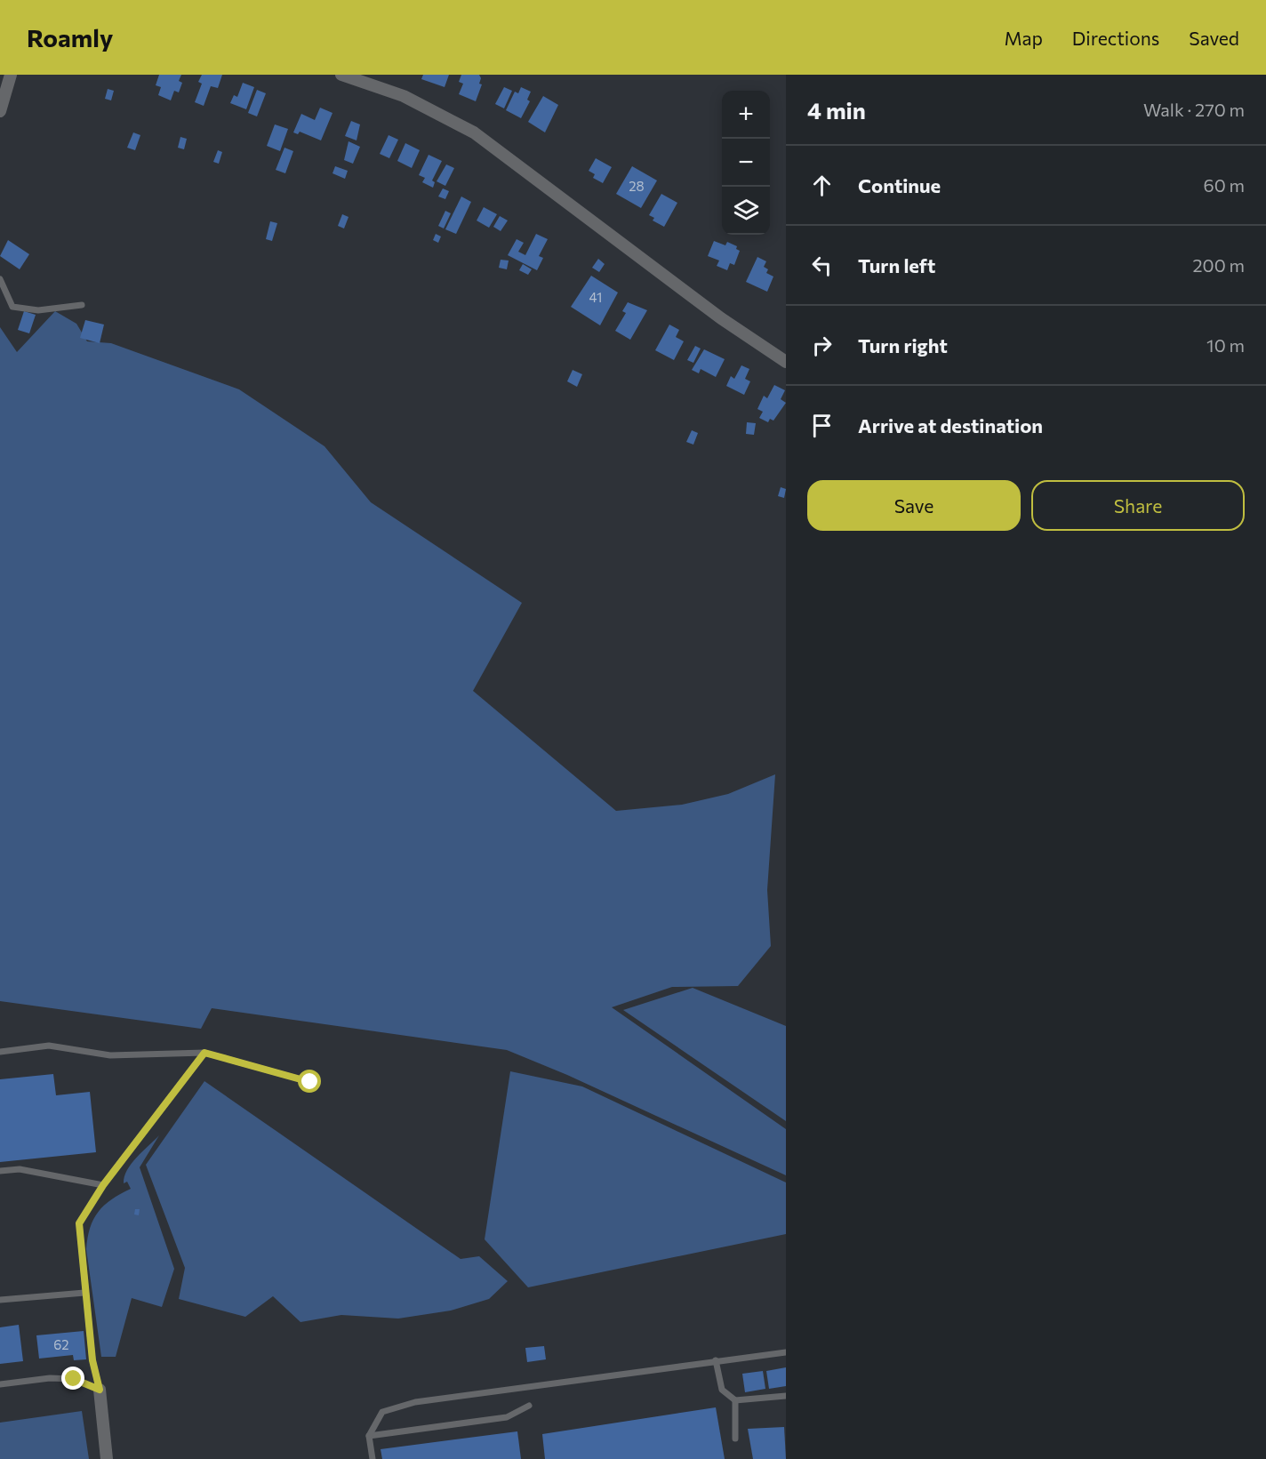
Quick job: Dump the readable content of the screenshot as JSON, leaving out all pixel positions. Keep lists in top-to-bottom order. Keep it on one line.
{"house_numbers":["28","41","62"],"page":{"header":"Roamly","nav":["Map","Directions","Saved"],"heading":["4 min","Walk · 270 m"],"map_buttons":["+","−"],"list":[["Continue","60 m"],["Turn left","200 m"],["Turn right","10 m"],"Arrive at destination"],"buttons":["Save","Share"]}}
